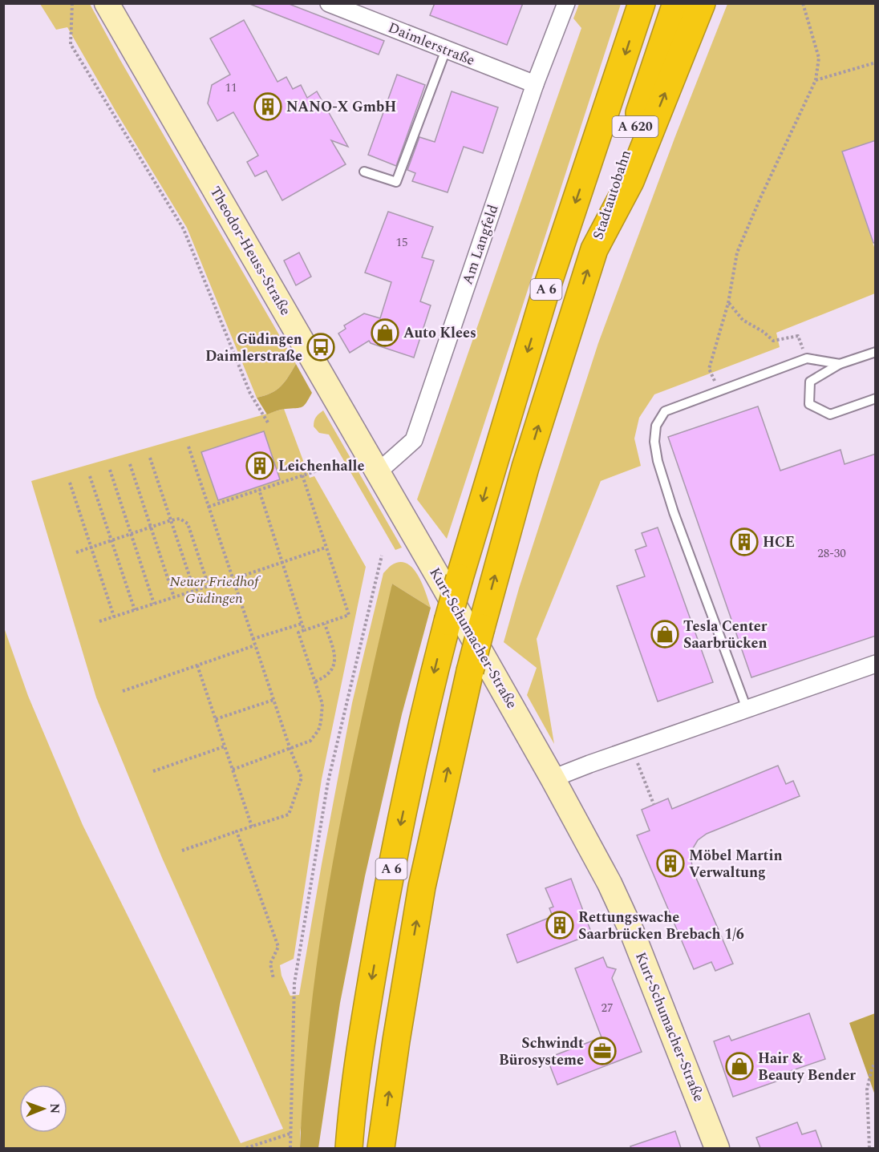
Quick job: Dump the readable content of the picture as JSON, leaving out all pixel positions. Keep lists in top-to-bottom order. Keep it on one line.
{"streets":{"highway":["A 620","Stadtautobahn","A 6"],"street":["Daimlerstraße","Am Langfeld","Theodor-Heuss-Straße","Kurt-Schumacher-Straße"]},"crossings":[["Daimlerstraße","Am Langfeld"],["Stadtautobahn","A 6"],["Am Langfeld","Theodor-Heuss-Straße"],["Theodor-Heuss-Straße","Kurt-Schumacher-Straße"]],"parks":["Neuer Friedhof Güdingen"],"places":{"building":["NANO-X GmbH","Leichenhalle","HCE","Möbel Martin Verwaltung","Rettungswache Saarbrücken Brebach 1/6"],"shop":["Auto Klees","Tesla Center Saarbrücken","Hair & Beauty Bender"],"bus stop":["Güdingen Daimlerstraße"],"office":["Schwindt Bürosysteme"]},"house_numbers":["11","15","28-30","27"],"north":"right"}
